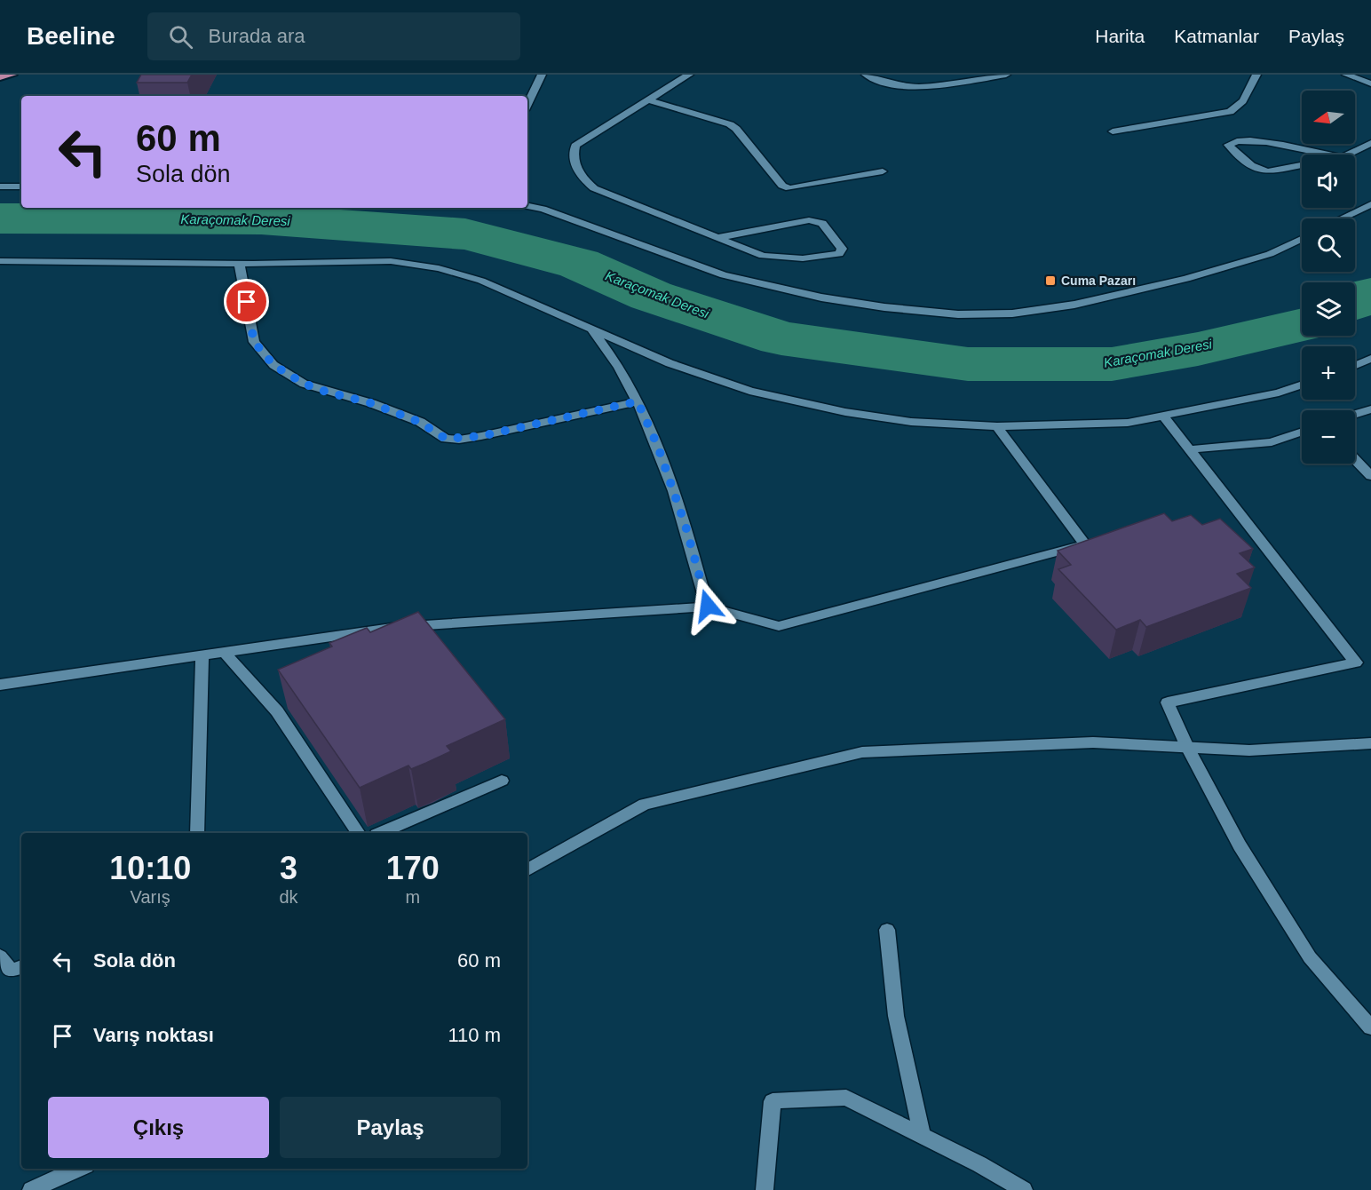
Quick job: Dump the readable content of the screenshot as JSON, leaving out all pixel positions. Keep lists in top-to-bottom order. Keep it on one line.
{"water":["Karaçomak Deresi"],"places":{"transit":["Cuma Pazarı"]},"north":"left","page":{"header":"Beeline","search":"Burada ara","nav":["Harita","Katmanlar","Paylaş"],"map_buttons":["+","−"],"turn":["60 m","Sola dön"],"eta":["10:10","Varış","3","dk","170","m"],"list":[{"name":"Sola dön","value":"60 m"},{"name":"Varış noktası","value":"110 m"}],"buttons":["Çıkış","Paylaş"]}}
